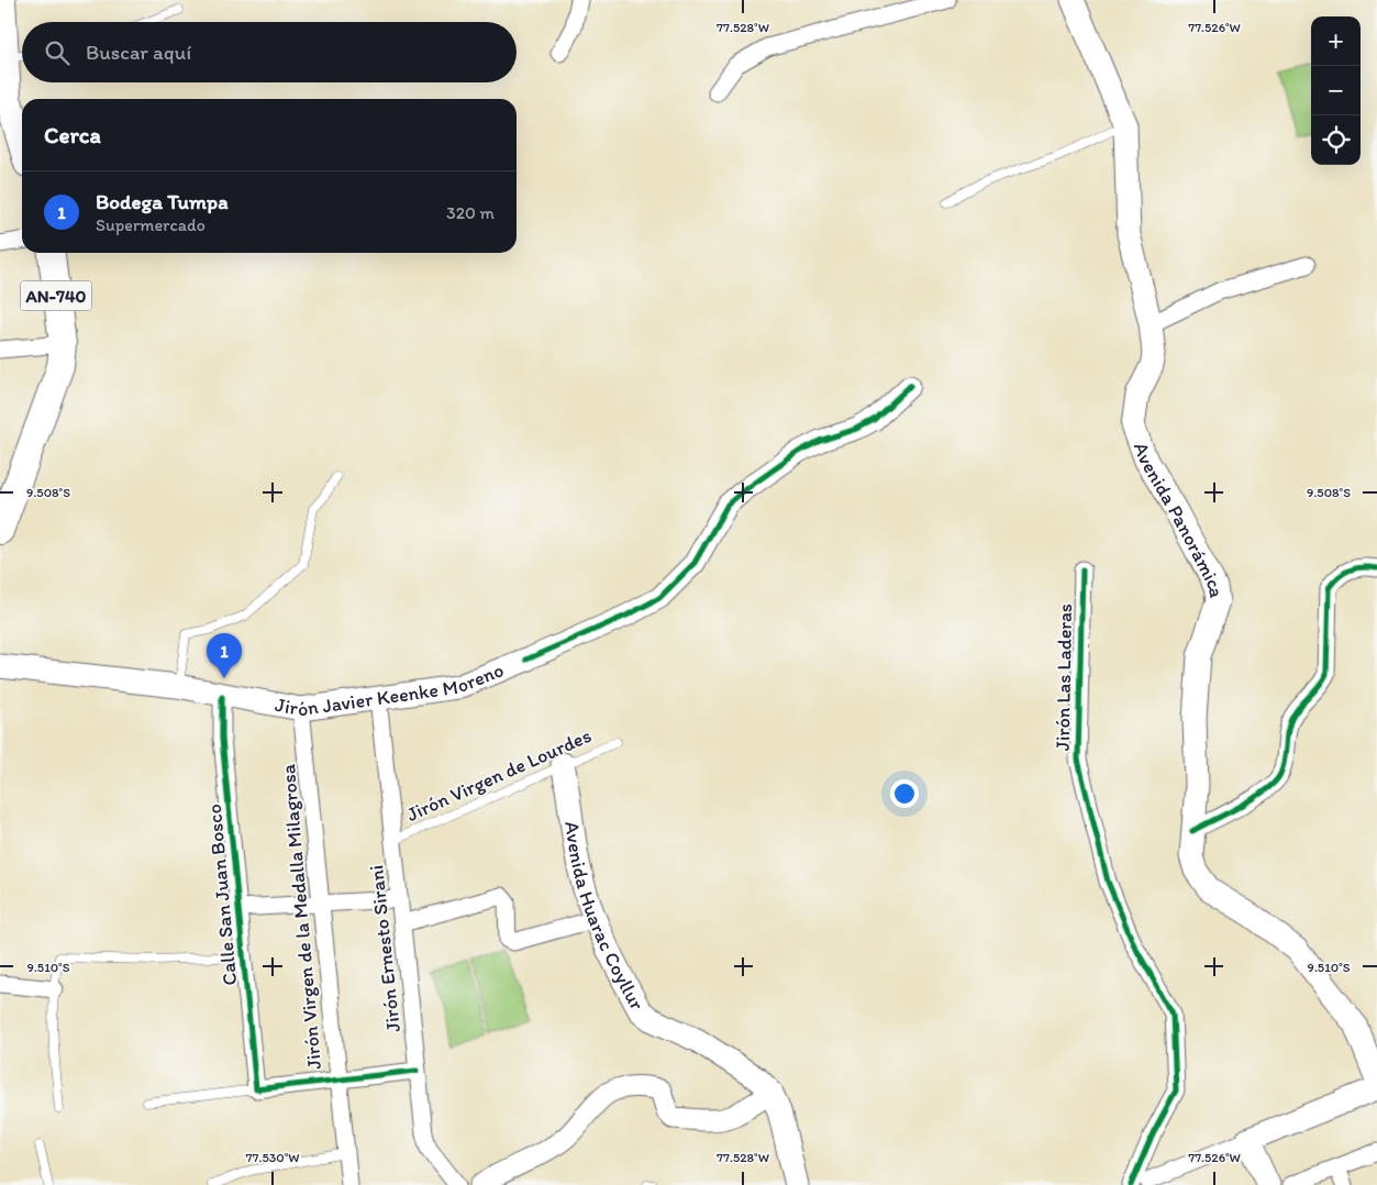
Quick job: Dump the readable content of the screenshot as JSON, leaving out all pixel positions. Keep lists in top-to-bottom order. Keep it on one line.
{"streets":{"main road":["AN-740","Avenida Panorámica","Jirón Javier Keenke Moreno","Avenida Huarac Coyllur"],"street":["Jirón Las Laderas","Calle San Juan Bosco","Jirón Virgen de la Medalla Milagrosa","Jirón Ernesto Sirani"],"lane":["Jirón Virgen de Lourdes"]},"crossings":[["Jirón Javier Keenke Moreno","Calle San Juan Bosco"],["Jirón Javier Keenke Moreno","Jirón Virgen de la Medalla Milagrosa"],["Jirón Javier Keenke Moreno","Jirón Ernesto Sirani"],["Jirón Virgen de Lourdes","Avenida Huarac Coyllur"],["Jirón Virgen de Lourdes","Jirón Ernesto Sirani"]],"page":{"map_buttons":["+","−"],"search":"Buscar aquí","heading":"Cerca","list":[{"mark":"1","name":"Bodega Tumpa","note":"Supermercado","value":"320 m"}],"pins":"1"},"coordinates":["77.528°W","77.526°W","9.508°S","9.510°S","77.530°W"]}
